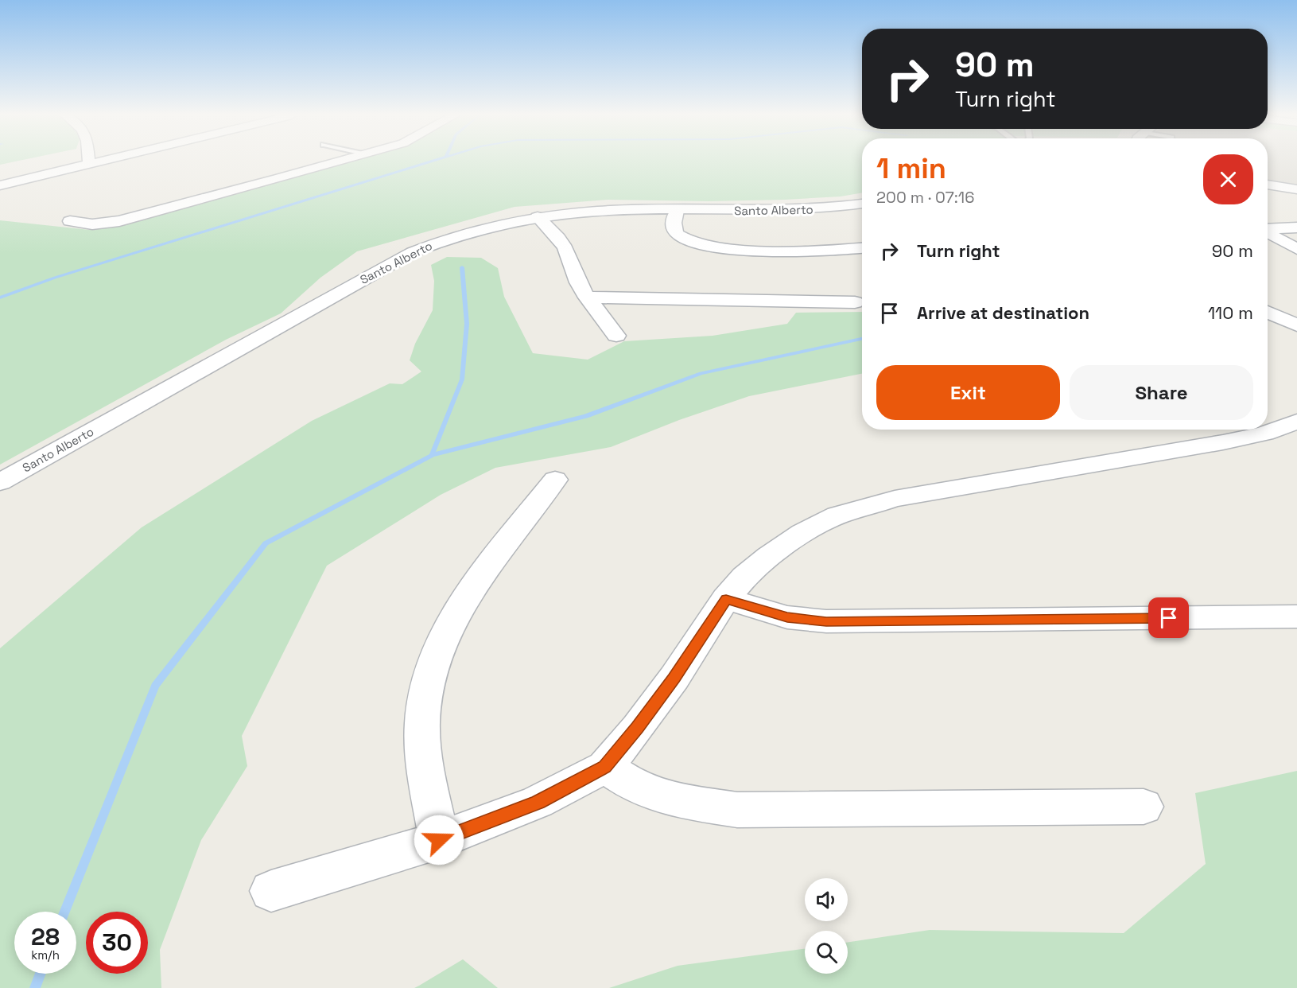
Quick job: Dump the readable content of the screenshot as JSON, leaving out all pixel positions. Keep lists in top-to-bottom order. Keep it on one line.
{"streets":{"street":["Santo Alberto"]},"page":{"turn":["90 m","Turn right"],"heading":["1 min","200 m · 07:16"],"list":[{"name":"Turn right","value":"90 m"},{"name":"Arrive at destination","value":"110 m"}],"buttons":["Exit","Share"],"speed":"28 km/h","limit":"30"}}
